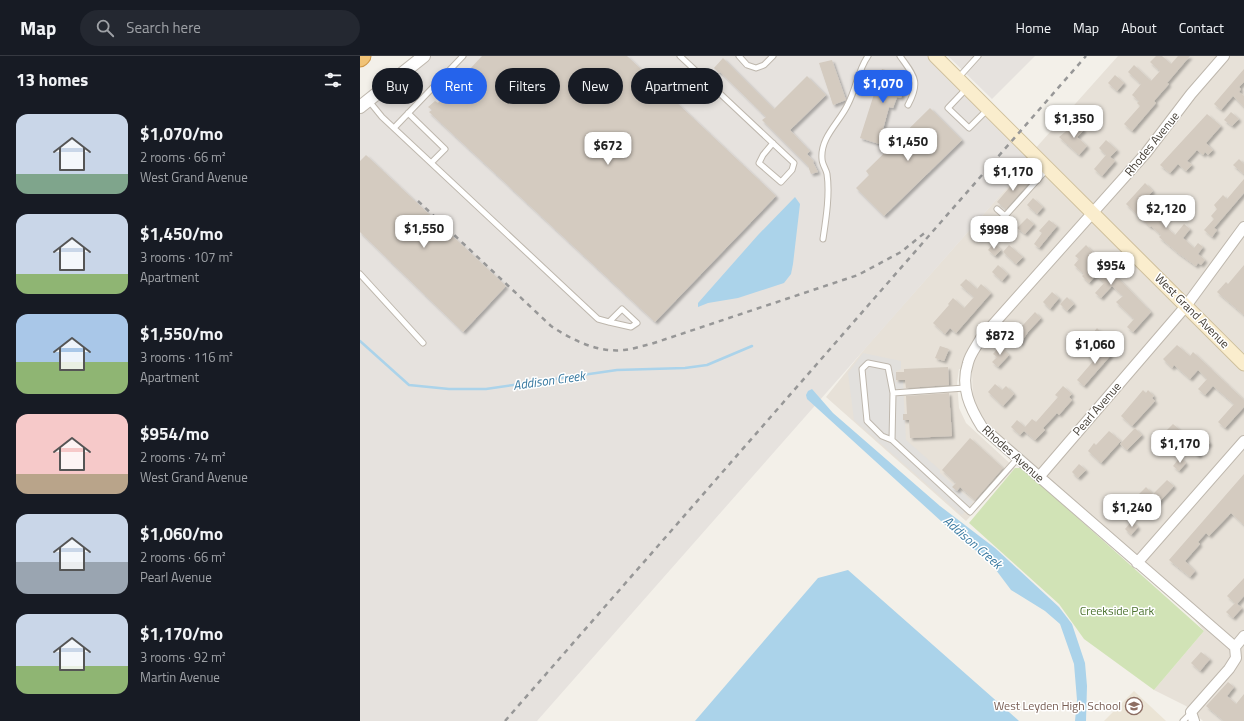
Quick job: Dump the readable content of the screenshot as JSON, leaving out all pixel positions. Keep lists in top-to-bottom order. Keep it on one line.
{"streets":{"main road":["West Grand Avenue"],"street":["Rhodes Avenue","Pearl Avenue"]},"crossings":[["Rhodes Avenue","West Grand Avenue"],["Rhodes Avenue","Pearl Avenue"],["West Grand Avenue","Pearl Avenue"]],"water":["Addison Creek"],"parks":["Creekside Park"],"places":{"school or university":["West Leyden High School"]},"page":{"header":"Map","search":"Search here","nav":["Home","Map","About","Contact"],"heading":"13 homes","chip":["Buy","Rent","Filters","New","Apartment"],"price":["$1,070","$1,350","$1,450","$672","$1,170","$2,120","$1,550","$998","$954","$872","$1,060","$1,170","$1,240"],"list":[{"name":"$1,070/mo","note":"2 rooms · 66 m² · West Grand Avenue"},{"name":"$1,450/mo","note":"3 rooms · 107 m² · Apartment"},{"name":"$1,550/mo","note":"3 rooms · 116 m² · Apartment"},{"name":"$954/mo","note":"2 rooms · 74 m² · West Grand Avenue"},{"name":"$1,060/mo","note":"2 rooms · 66 m² · Pearl Avenue"},{"name":"$1,170/mo","note":"3 rooms · 92 m² · Martin Avenue"}]}}
